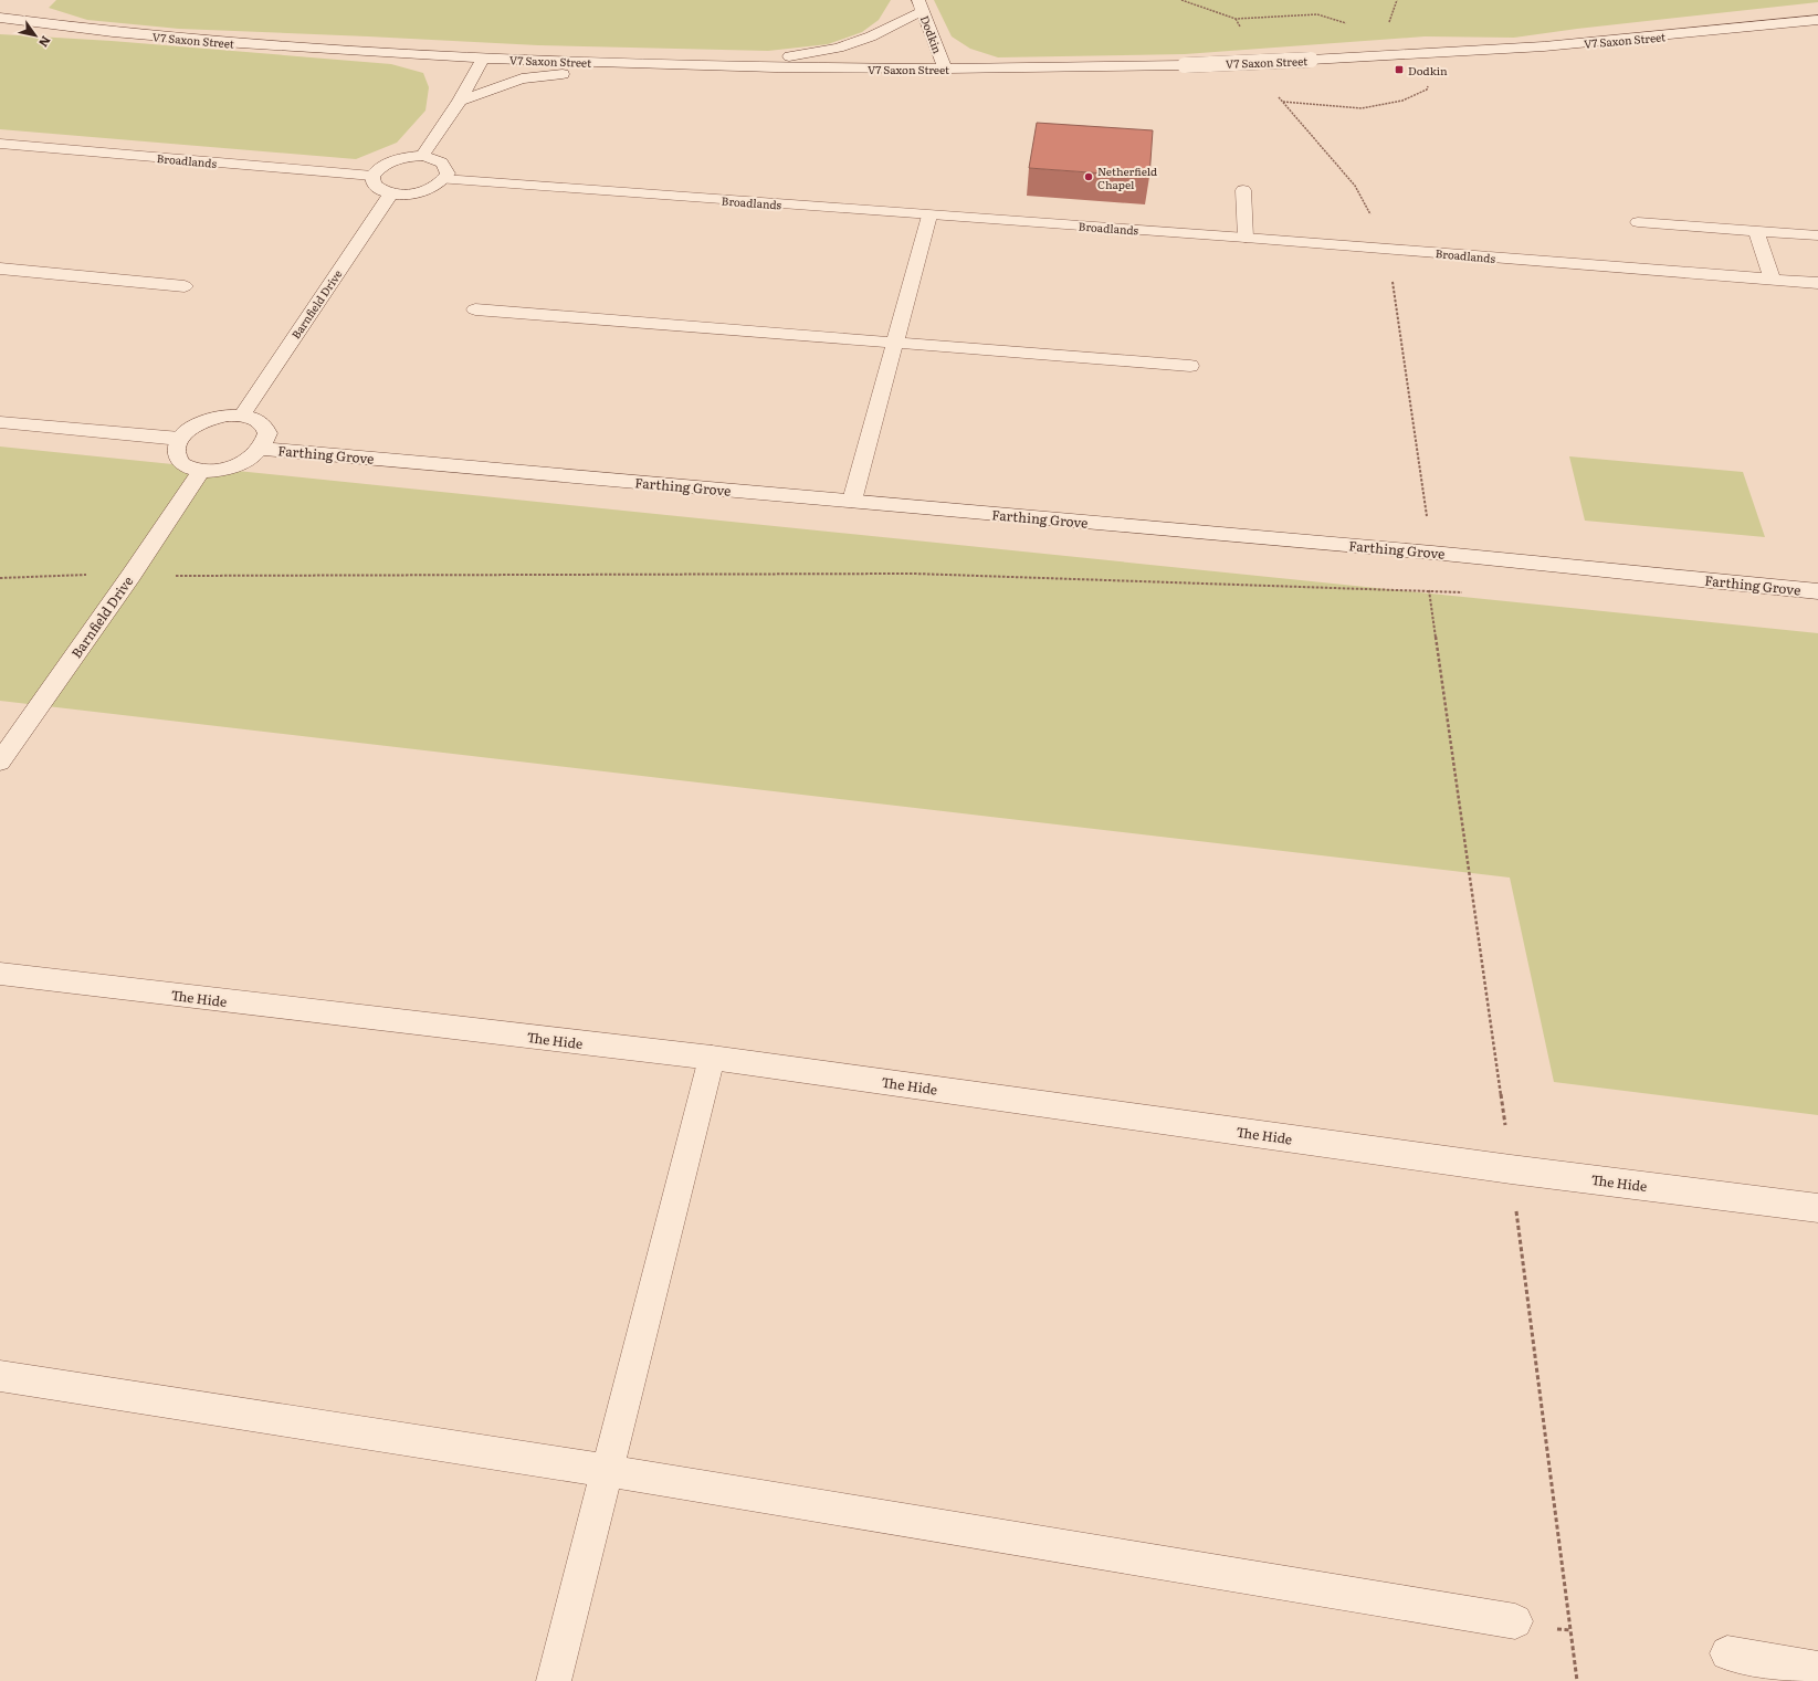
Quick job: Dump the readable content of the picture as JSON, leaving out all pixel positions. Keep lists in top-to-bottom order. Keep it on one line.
{"streets":{"street":["Dodkin","V7 Saxon Street","Broadlands","Barnfield Drive","Farthing Grove","The Hide"]},"crossings":[["Dodkin","V7 Saxon Street"],["Barnfield Drive","Farthing Grove"]],"places":{"transit":["Dodkin"],"other":["Netherfield Chapel"]},"north":"bottom right"}
